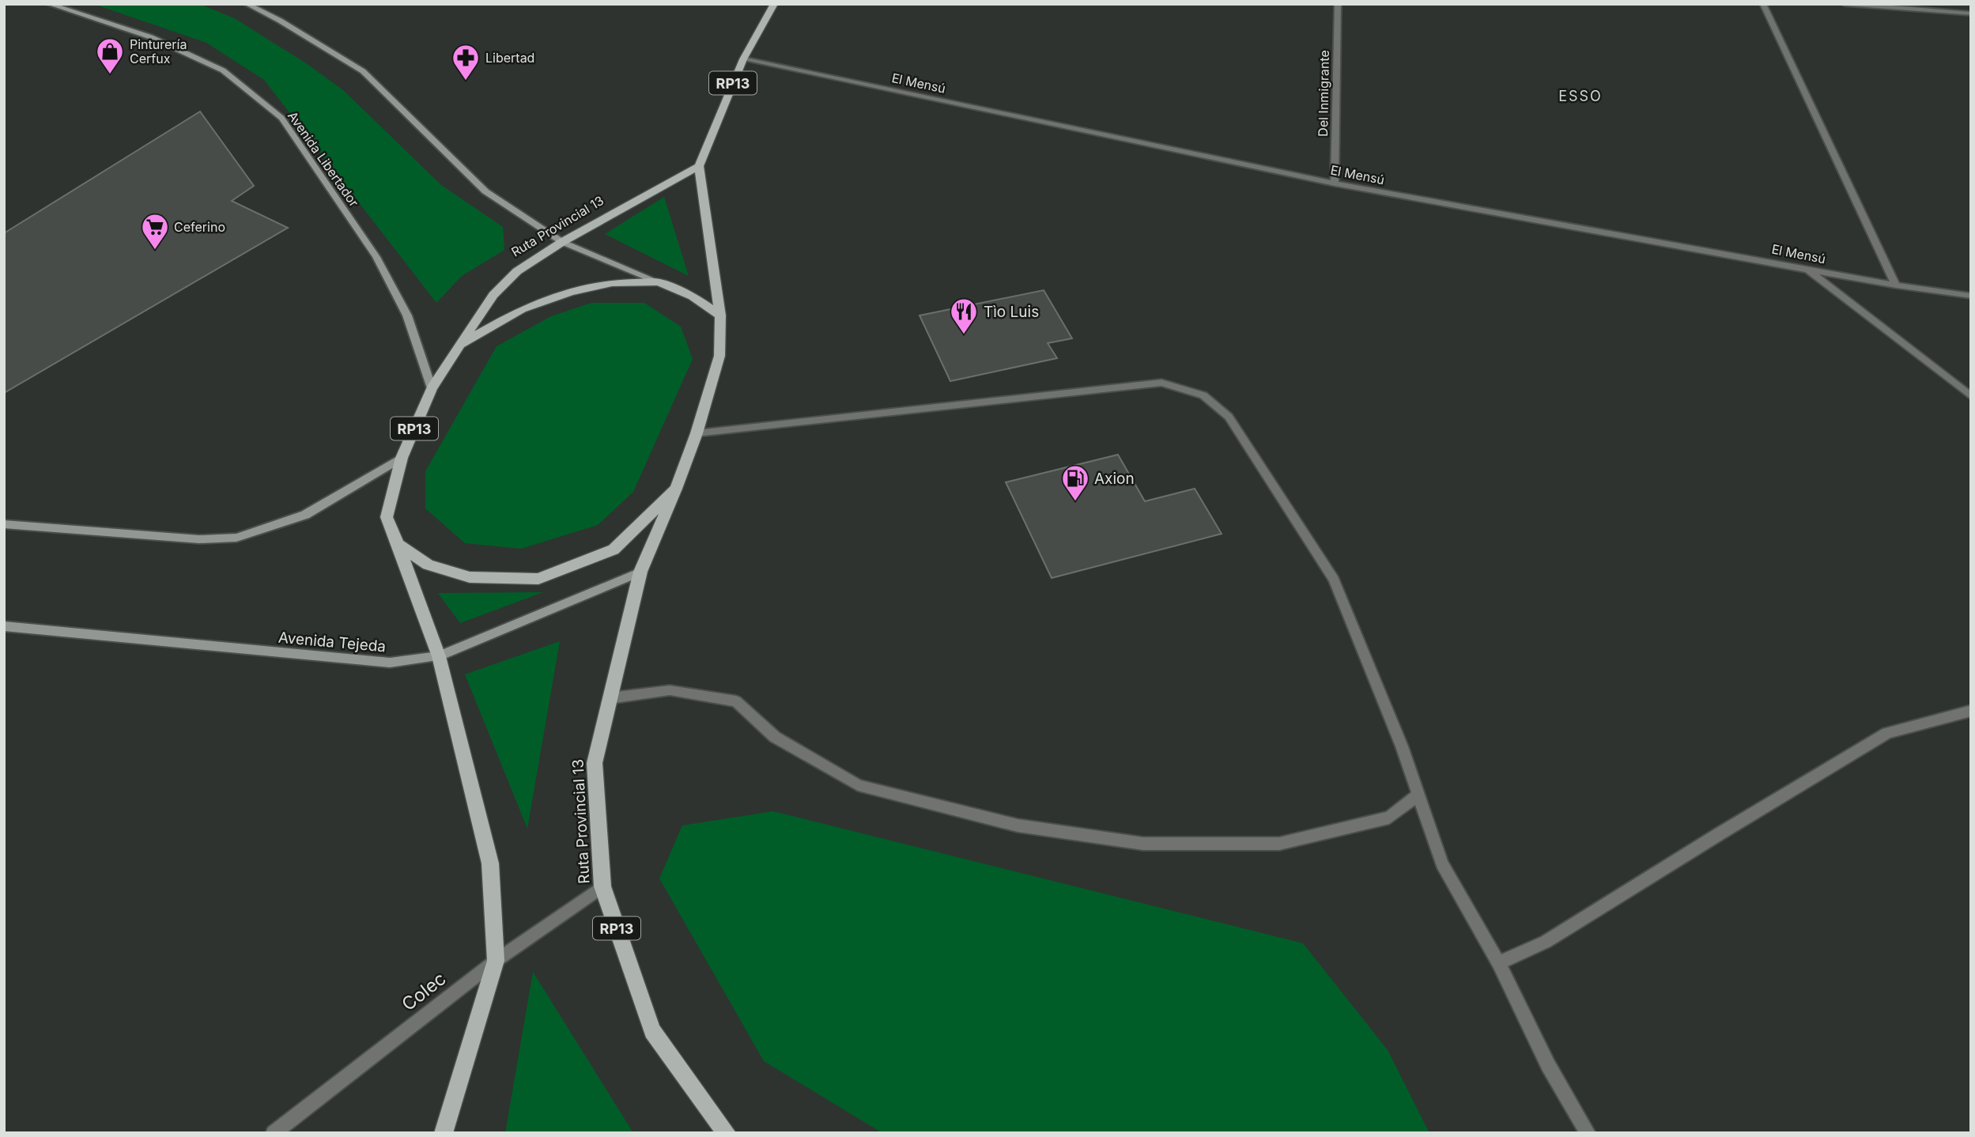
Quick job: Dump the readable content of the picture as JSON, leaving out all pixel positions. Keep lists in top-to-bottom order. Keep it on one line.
{"streets":{"main road":["RP13","Avenida Libertador","Ruta Provincial 13","Avenida Tejeda"],"street":["El Mensú","Del Inmigrante","Colec"]},"crossings":[["RP13","El Mensú"],["RP13","Avenida Libertador"],["RP13","Ruta Provincial 13"],["RP13","Avenida Tejeda"],["RP13","Colec"],["El Mensú","Del Inmigrante"],["Ruta Provincial 13","Avenida Tejeda"],["Ruta Provincial 13","Colec"]],"districts":["ESSO"],"places":{"shop":["Pinturería Cerfux"],"pharmacy":["Libertad"],"supermarket":["Ceferino"],"restaurant":["Tìo Luis"],"fuel station":["Axion"]}}
